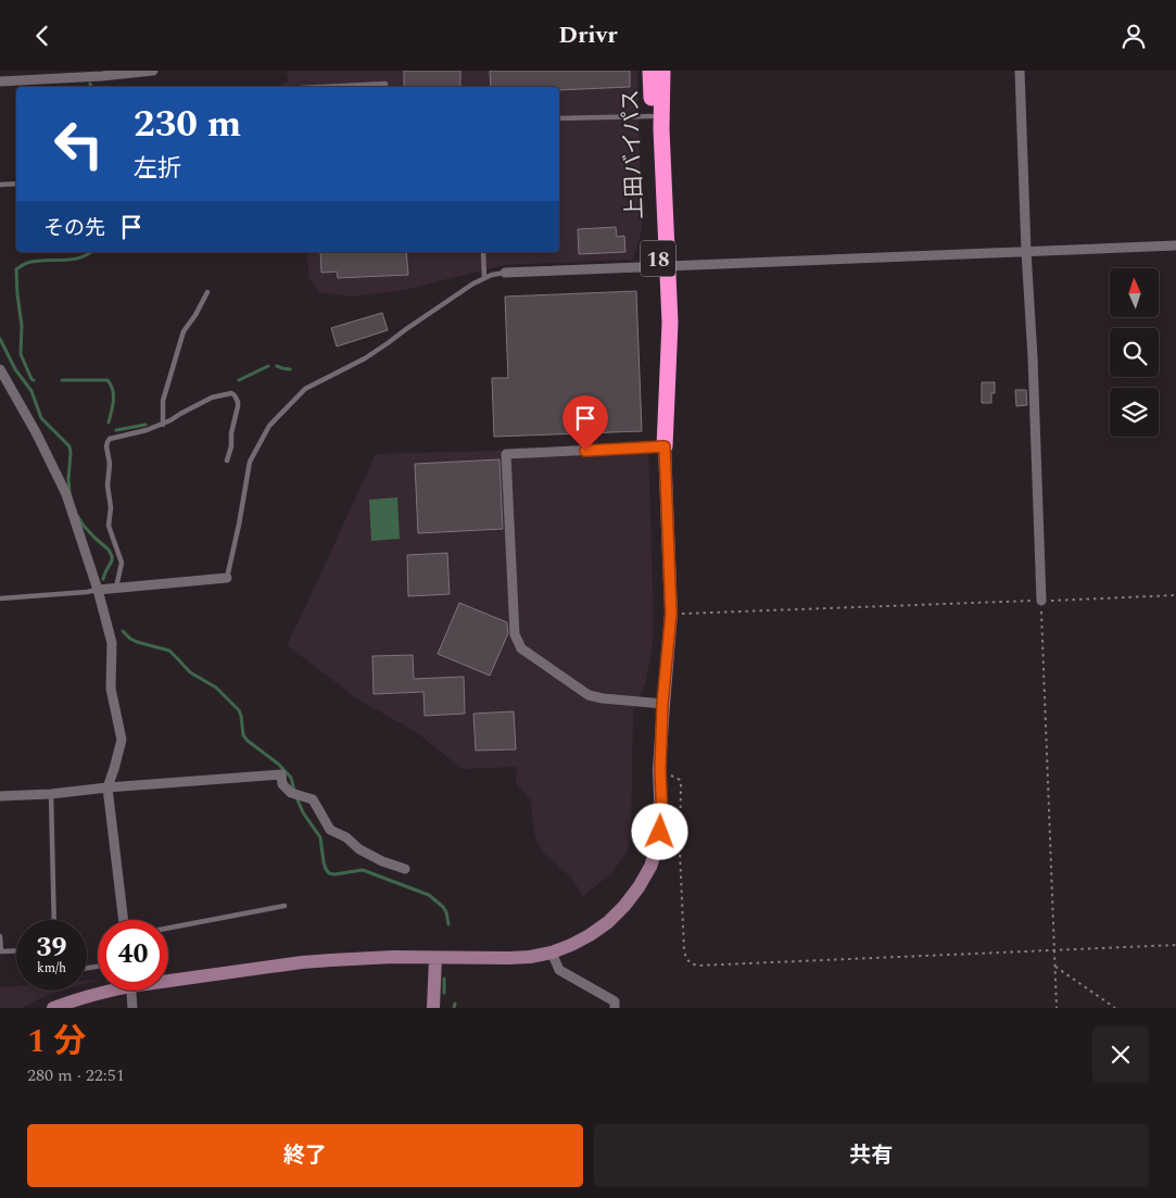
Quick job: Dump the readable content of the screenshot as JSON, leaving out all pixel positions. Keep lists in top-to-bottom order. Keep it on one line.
{"streets":{"highway":["上田バイパス","18"]},"north":"top","page":{"header":"Drivr","turn":["230 m","左折"],"then":"その先","speed":"39 km/h","limit":"40","heading":["1 分","280 m · 22:51"],"buttons":["終了","共有"]}}
